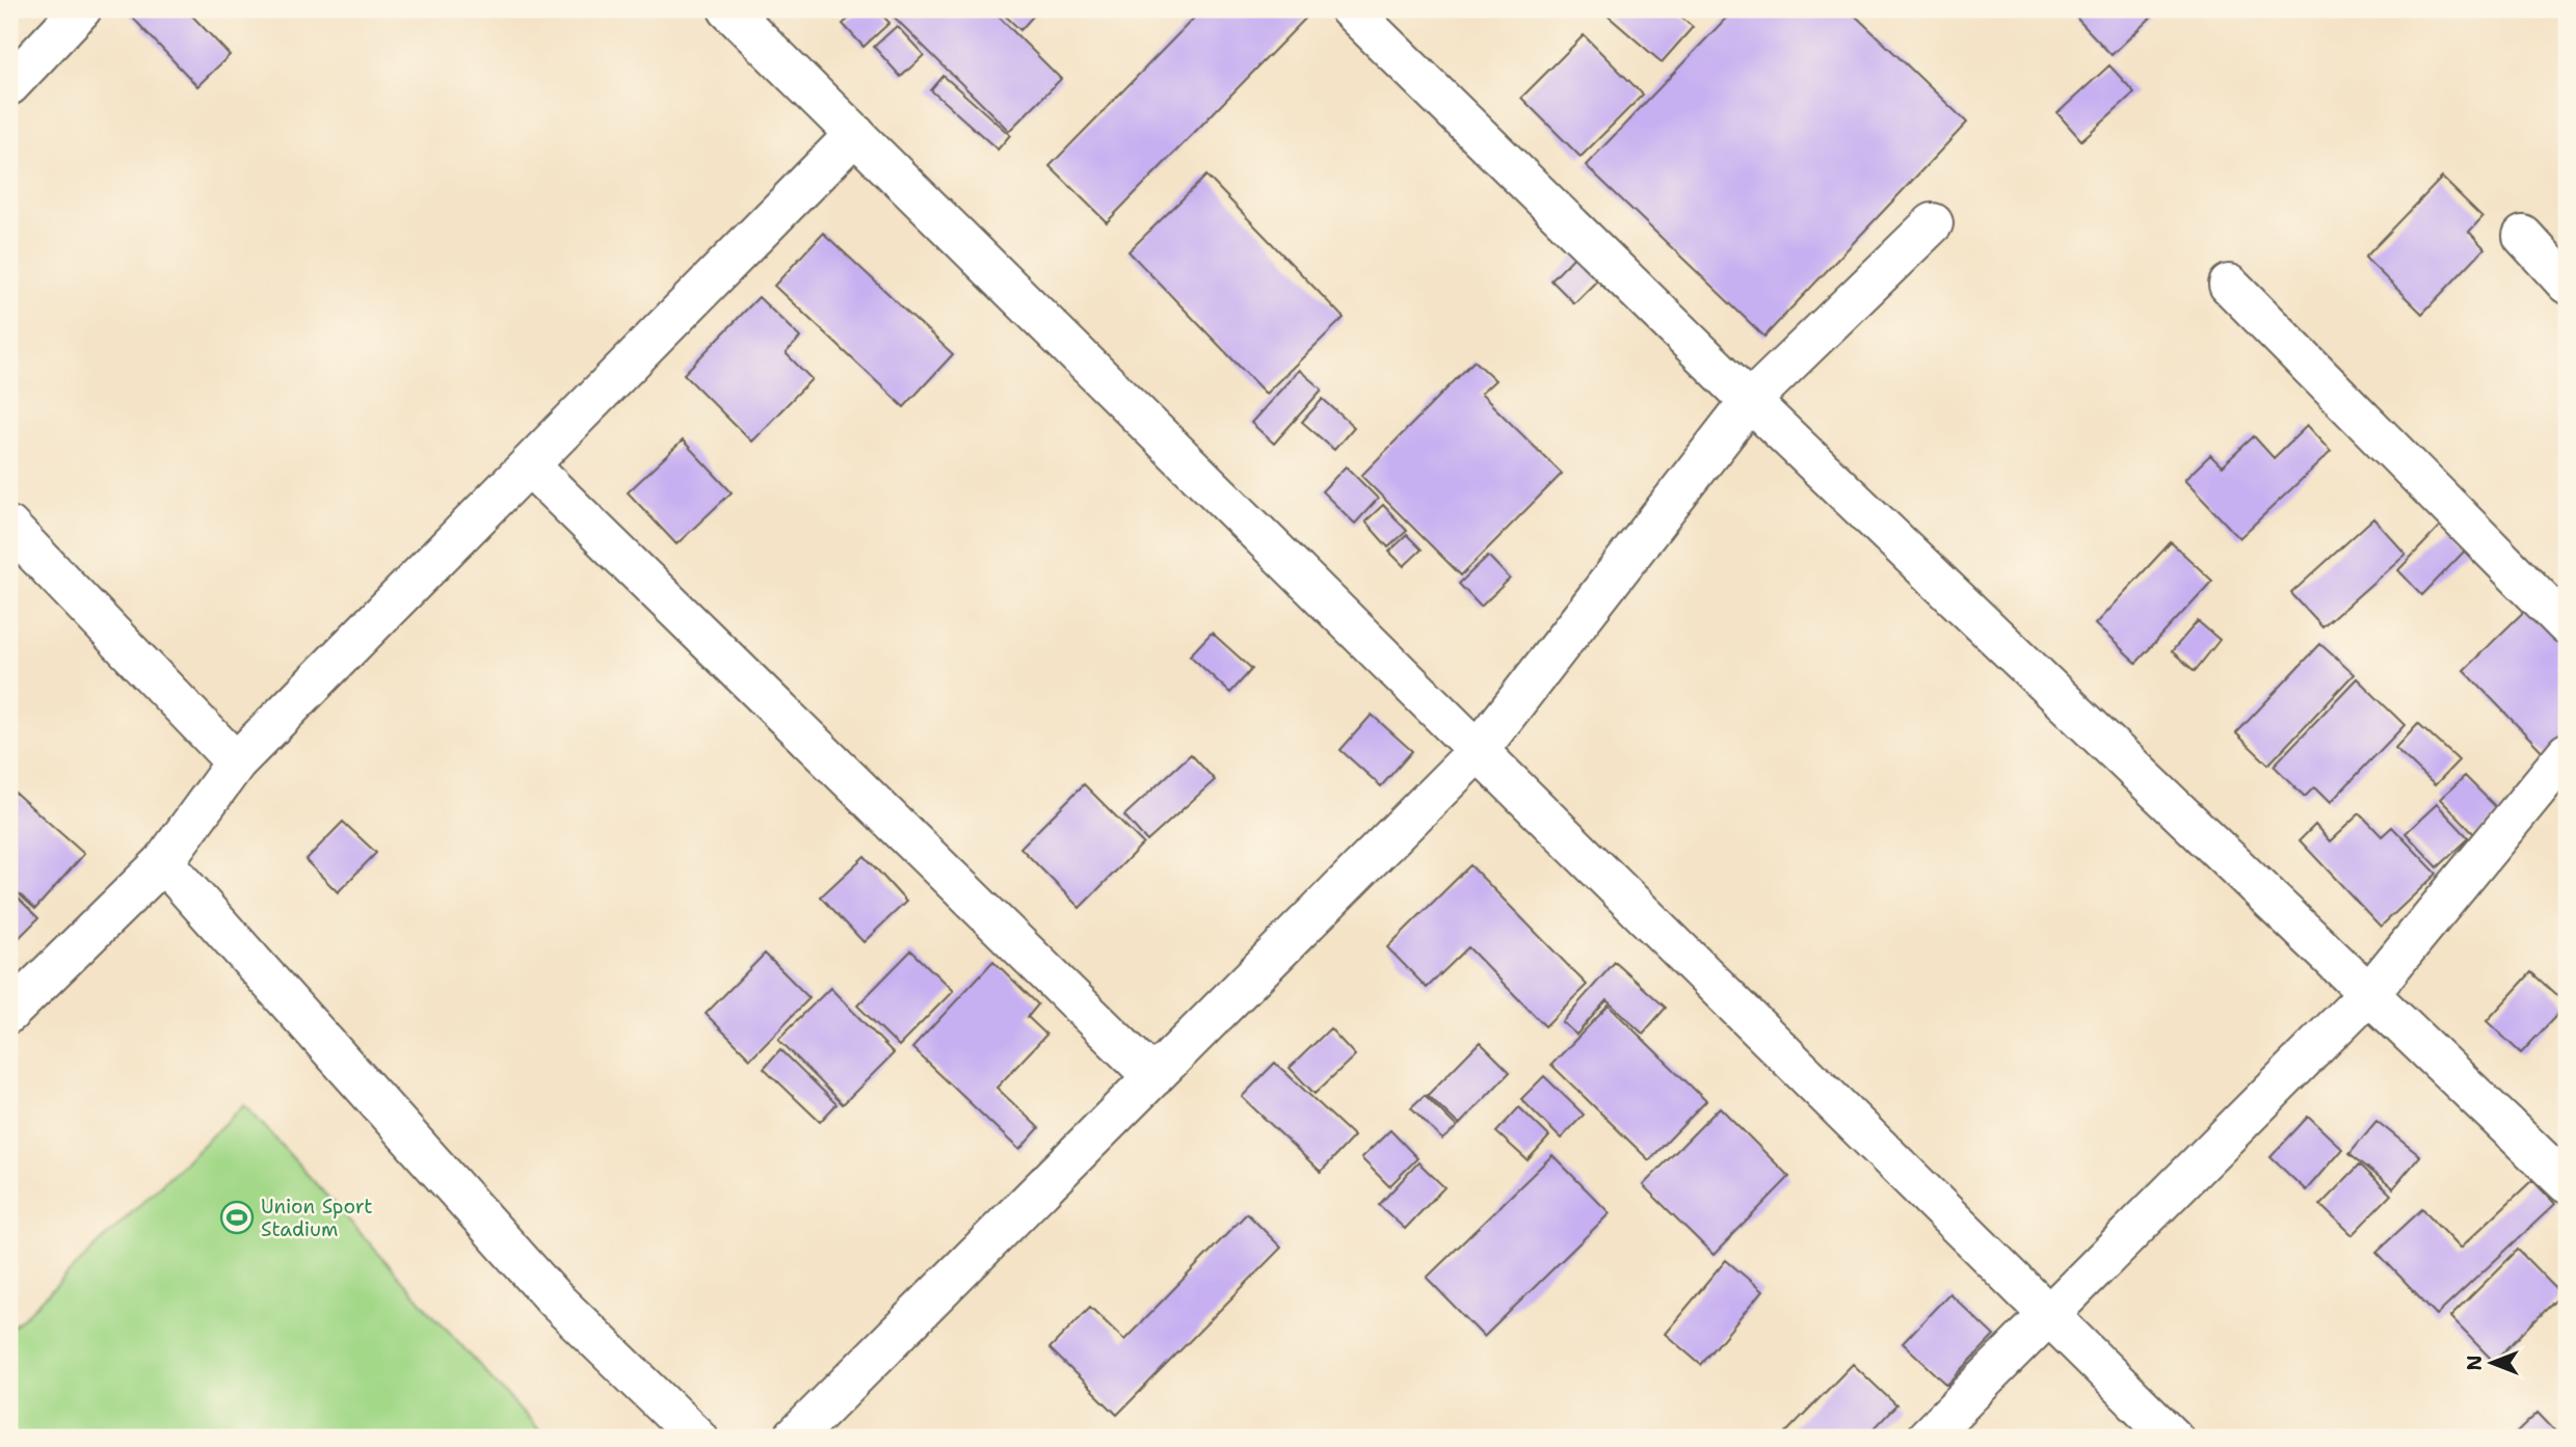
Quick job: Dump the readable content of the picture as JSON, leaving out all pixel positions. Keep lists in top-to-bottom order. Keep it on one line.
{"places":{"sports":["Union Sport Stadium"]},"north":"left"}
